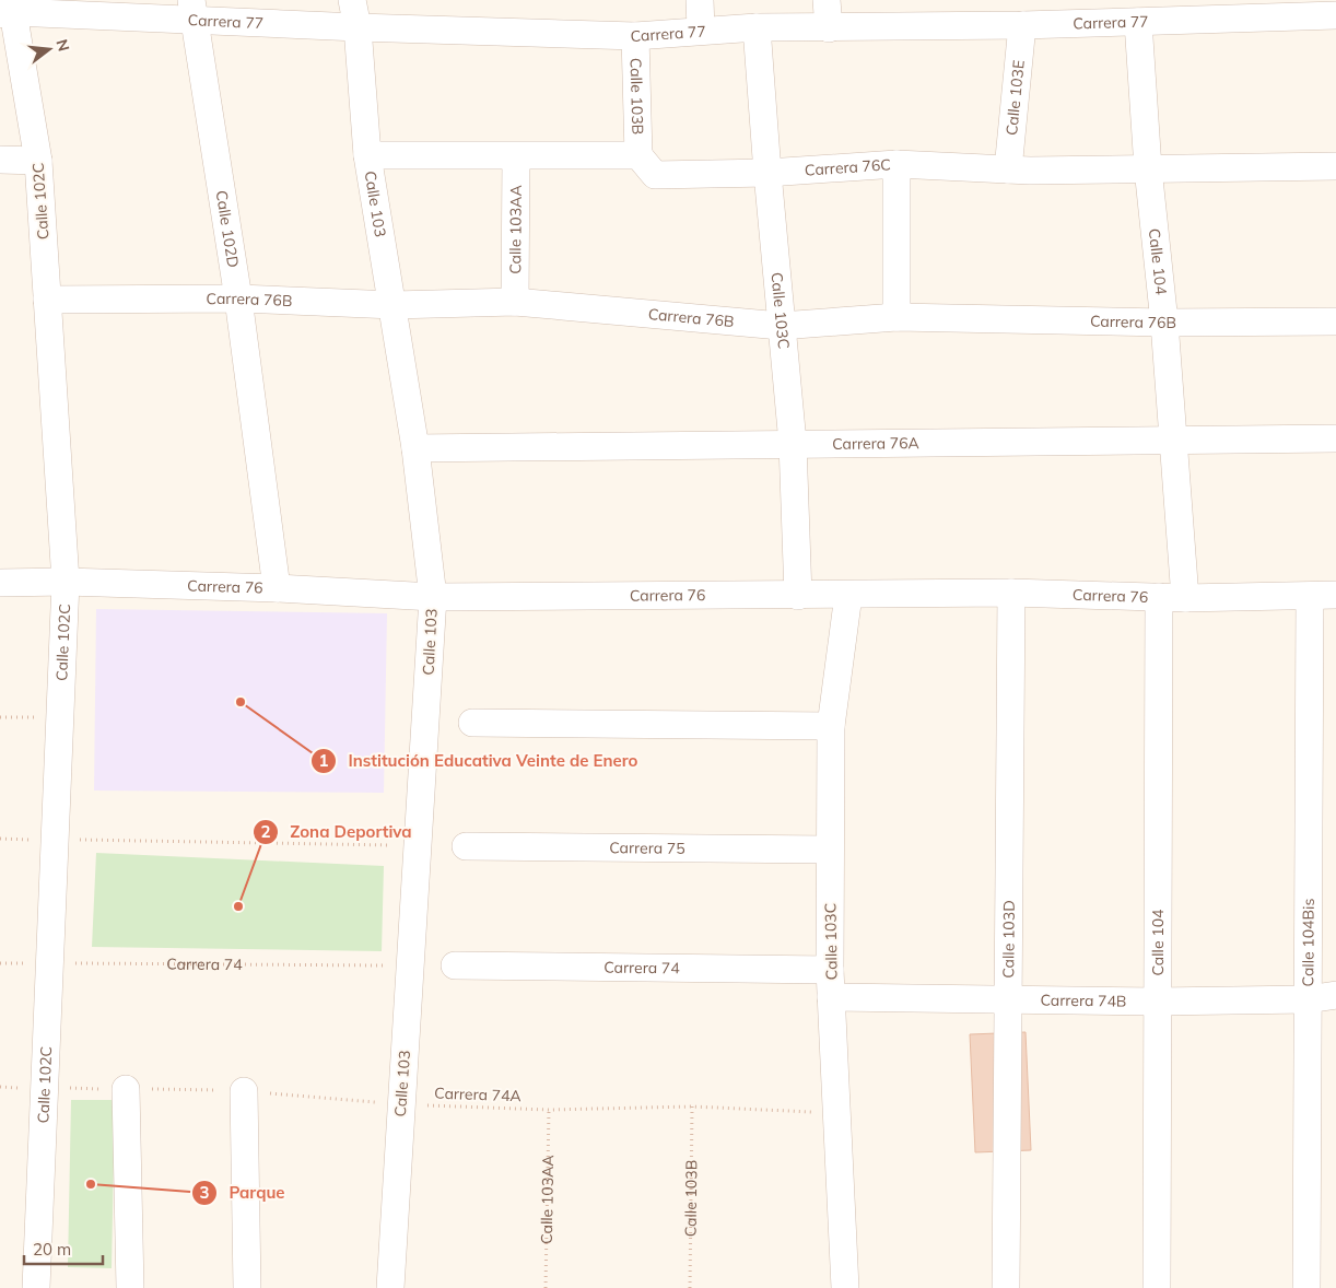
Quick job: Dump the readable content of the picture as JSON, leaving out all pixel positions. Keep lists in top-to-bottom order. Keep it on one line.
{"streets":{"street":["Carrera 77","Calle 103B","Calle 103E","Carrera 76C","Calle 102C","Calle 103","Calle 103AA","Calle 102D","Calle 104","Carrera 76B","Calle 103C","Carrera 76A","Carrera 76","Carrera 75","Calle 103D","Calle 104Bis","Carrera 74","Carrera 74B"],"path":["Carrera 74A"]},"crossings":[["Carrera 77","Calle 103B"],["Carrera 77","Calle 103E"],["Carrera 77","Calle 102C"],["Carrera 77","Calle 103"],["Carrera 77","Calle 102D"],["Carrera 77","Calle 104"],["Carrera 77","Calle 103C"],["Calle 103B","Carrera 76C"],["Calle 103B","Carrera 74A"],["Calle 103E","Carrera 76C"],["Carrera 76C","Calle 104"],["Carrera 76C","Calle 103C"],["Calle 102C","Carrera 76B"],["Calle 102C","Carrera 76"],["Calle 103","Carrera 76B"],["Calle 103","Carrera 76A"],["Calle 103","Carrera 76"],["Calle 103","Carrera 74"],["Calle 103","Carrera 74A"],["Calle 103AA","Carrera 76B"],["Calle 103AA","Carrera 74A"],["Calle 102D","Carrera 76B"],["Calle 102D","Carrera 76"],["Calle 104","Carrera 76B"],["Calle 104","Carrera 76A"],["Calle 104","Carrera 76"],["Calle 104","Carrera 74B"],["Carrera 76B","Calle 103C"],["Calle 103C","Carrera 76A"],["Calle 103C","Carrera 76"],["Calle 103C","Carrera 75"],["Calle 103C","Carrera 74"],["Calle 103C","Carrera 74B"],["Calle 103C","Carrera 74A"],["Carrera 76","Calle 103D"],["Carrera 76","Calle 104Bis"],["Calle 103D","Carrera 74B"],["Calle 104Bis","Carrera 74B"]],"places":["Institución Educativa Veinte de Enero","Zona Deportiva","Parque"],"scale_bar":"20 m","north":"right"}
